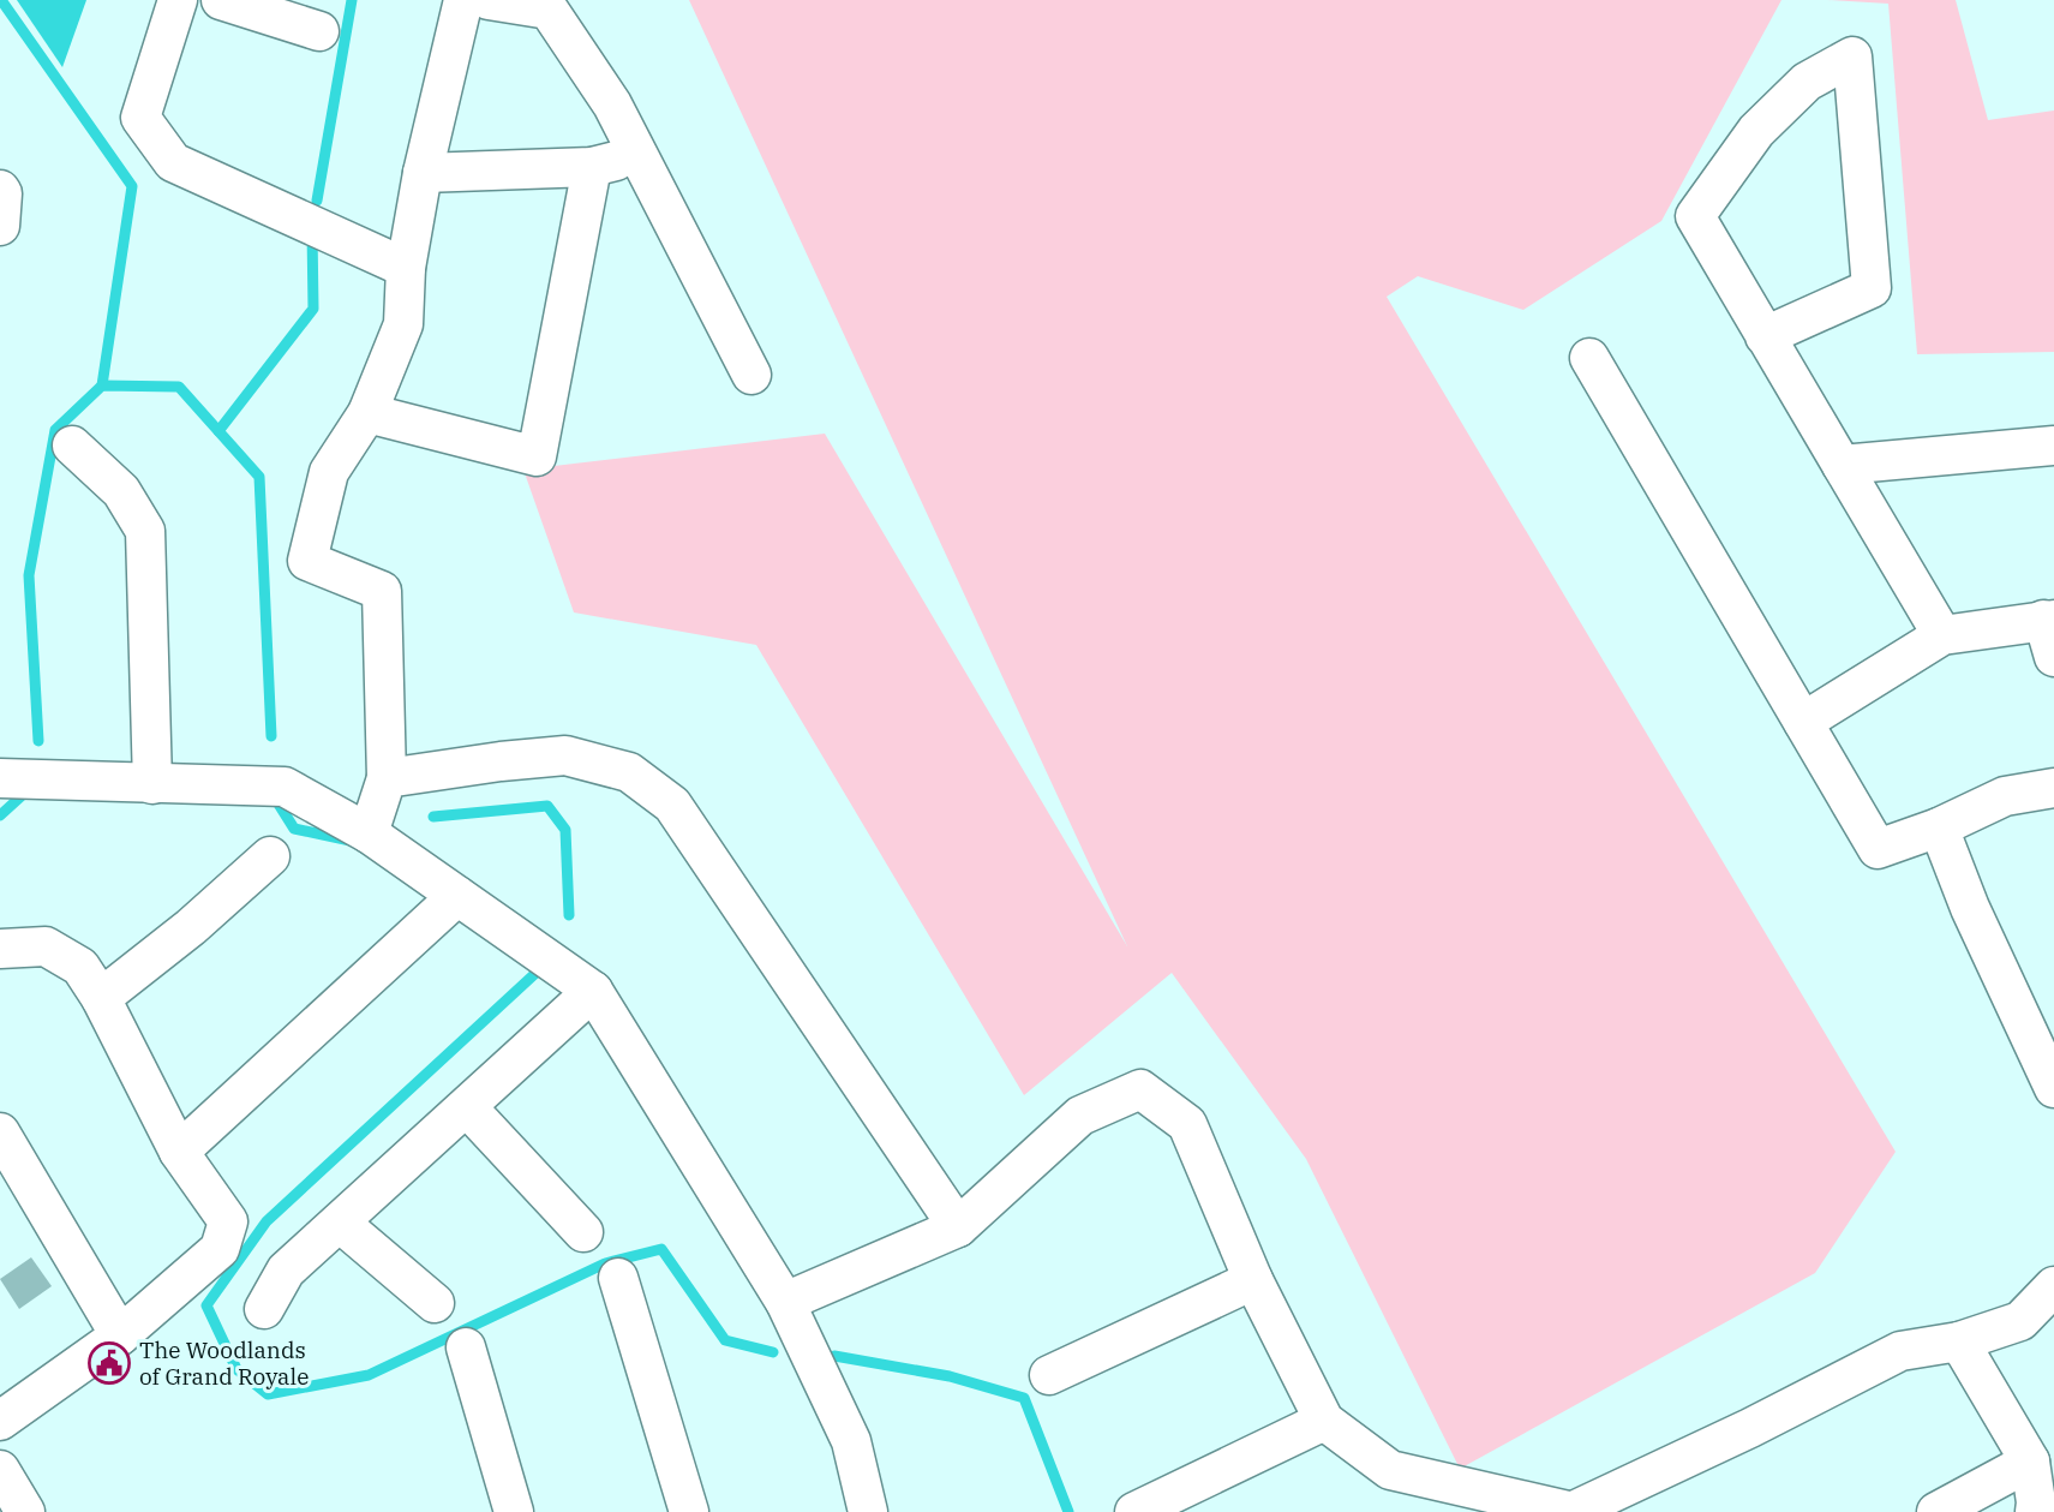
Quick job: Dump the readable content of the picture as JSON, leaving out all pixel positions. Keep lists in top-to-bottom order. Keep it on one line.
{"places":{"public building":["The Woodlands of Grand Royale"]}}
